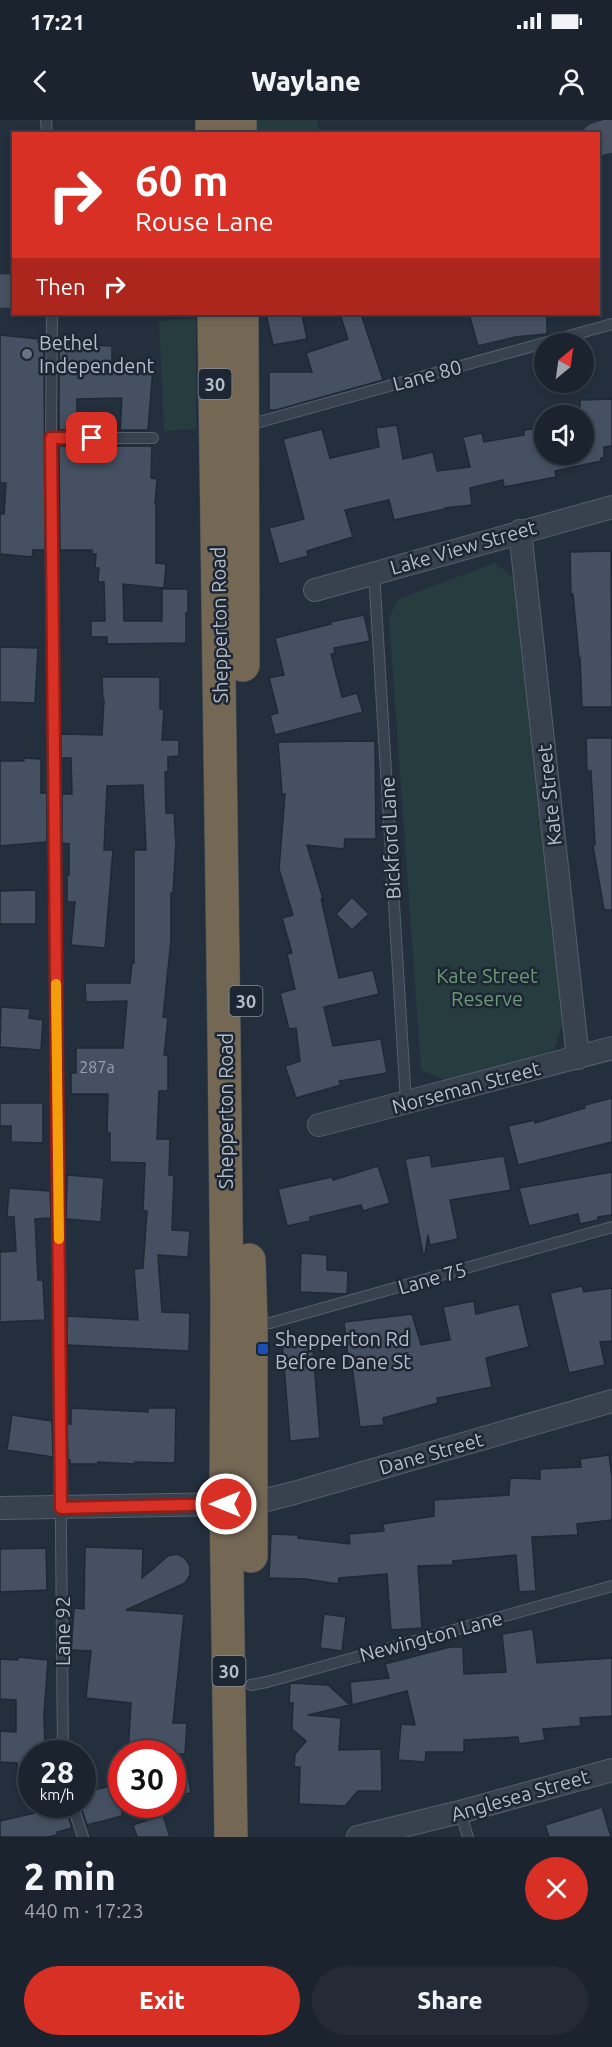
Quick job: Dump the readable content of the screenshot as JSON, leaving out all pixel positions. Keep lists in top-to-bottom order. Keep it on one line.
{"streets":{"highway":["30","Shepperton Road"],"street":["Lake View Street","Kate Street","Norseman Street","Dane Street","Anglesea Street"],"lane":["Lane 80","Bickford Lane","Lane 75","Lane 92","Newington Lane"]},"crossings":[["Lane 80","Shepperton Road"],["Lake View Street","Kate Street"],["Lake View Street","Bickford Lane"],["Shepperton Road","Lane 75"],["Shepperton Road","Dane Street"],["Shepperton Road","Newington Lane"],["Kate Street","Norseman Street"],["Bickford Lane","Norseman Street"],["Dane Street","Lane 92"]],"parks":["Kate Street Reserve"],"places":{"other":["Bethel Independent"],"transit":["Shepperton Rd Before Dane St"]},"house_numbers":["287a"],"north":"top right","page":{"status":"17:21","header":"Waylane","turn":["60 m","Rouse Lane"],"then":"Then","speed":"28 km/h","limit":"30","heading":["2 min","440 m · 17:23"],"buttons":["Exit","Share"]}}
